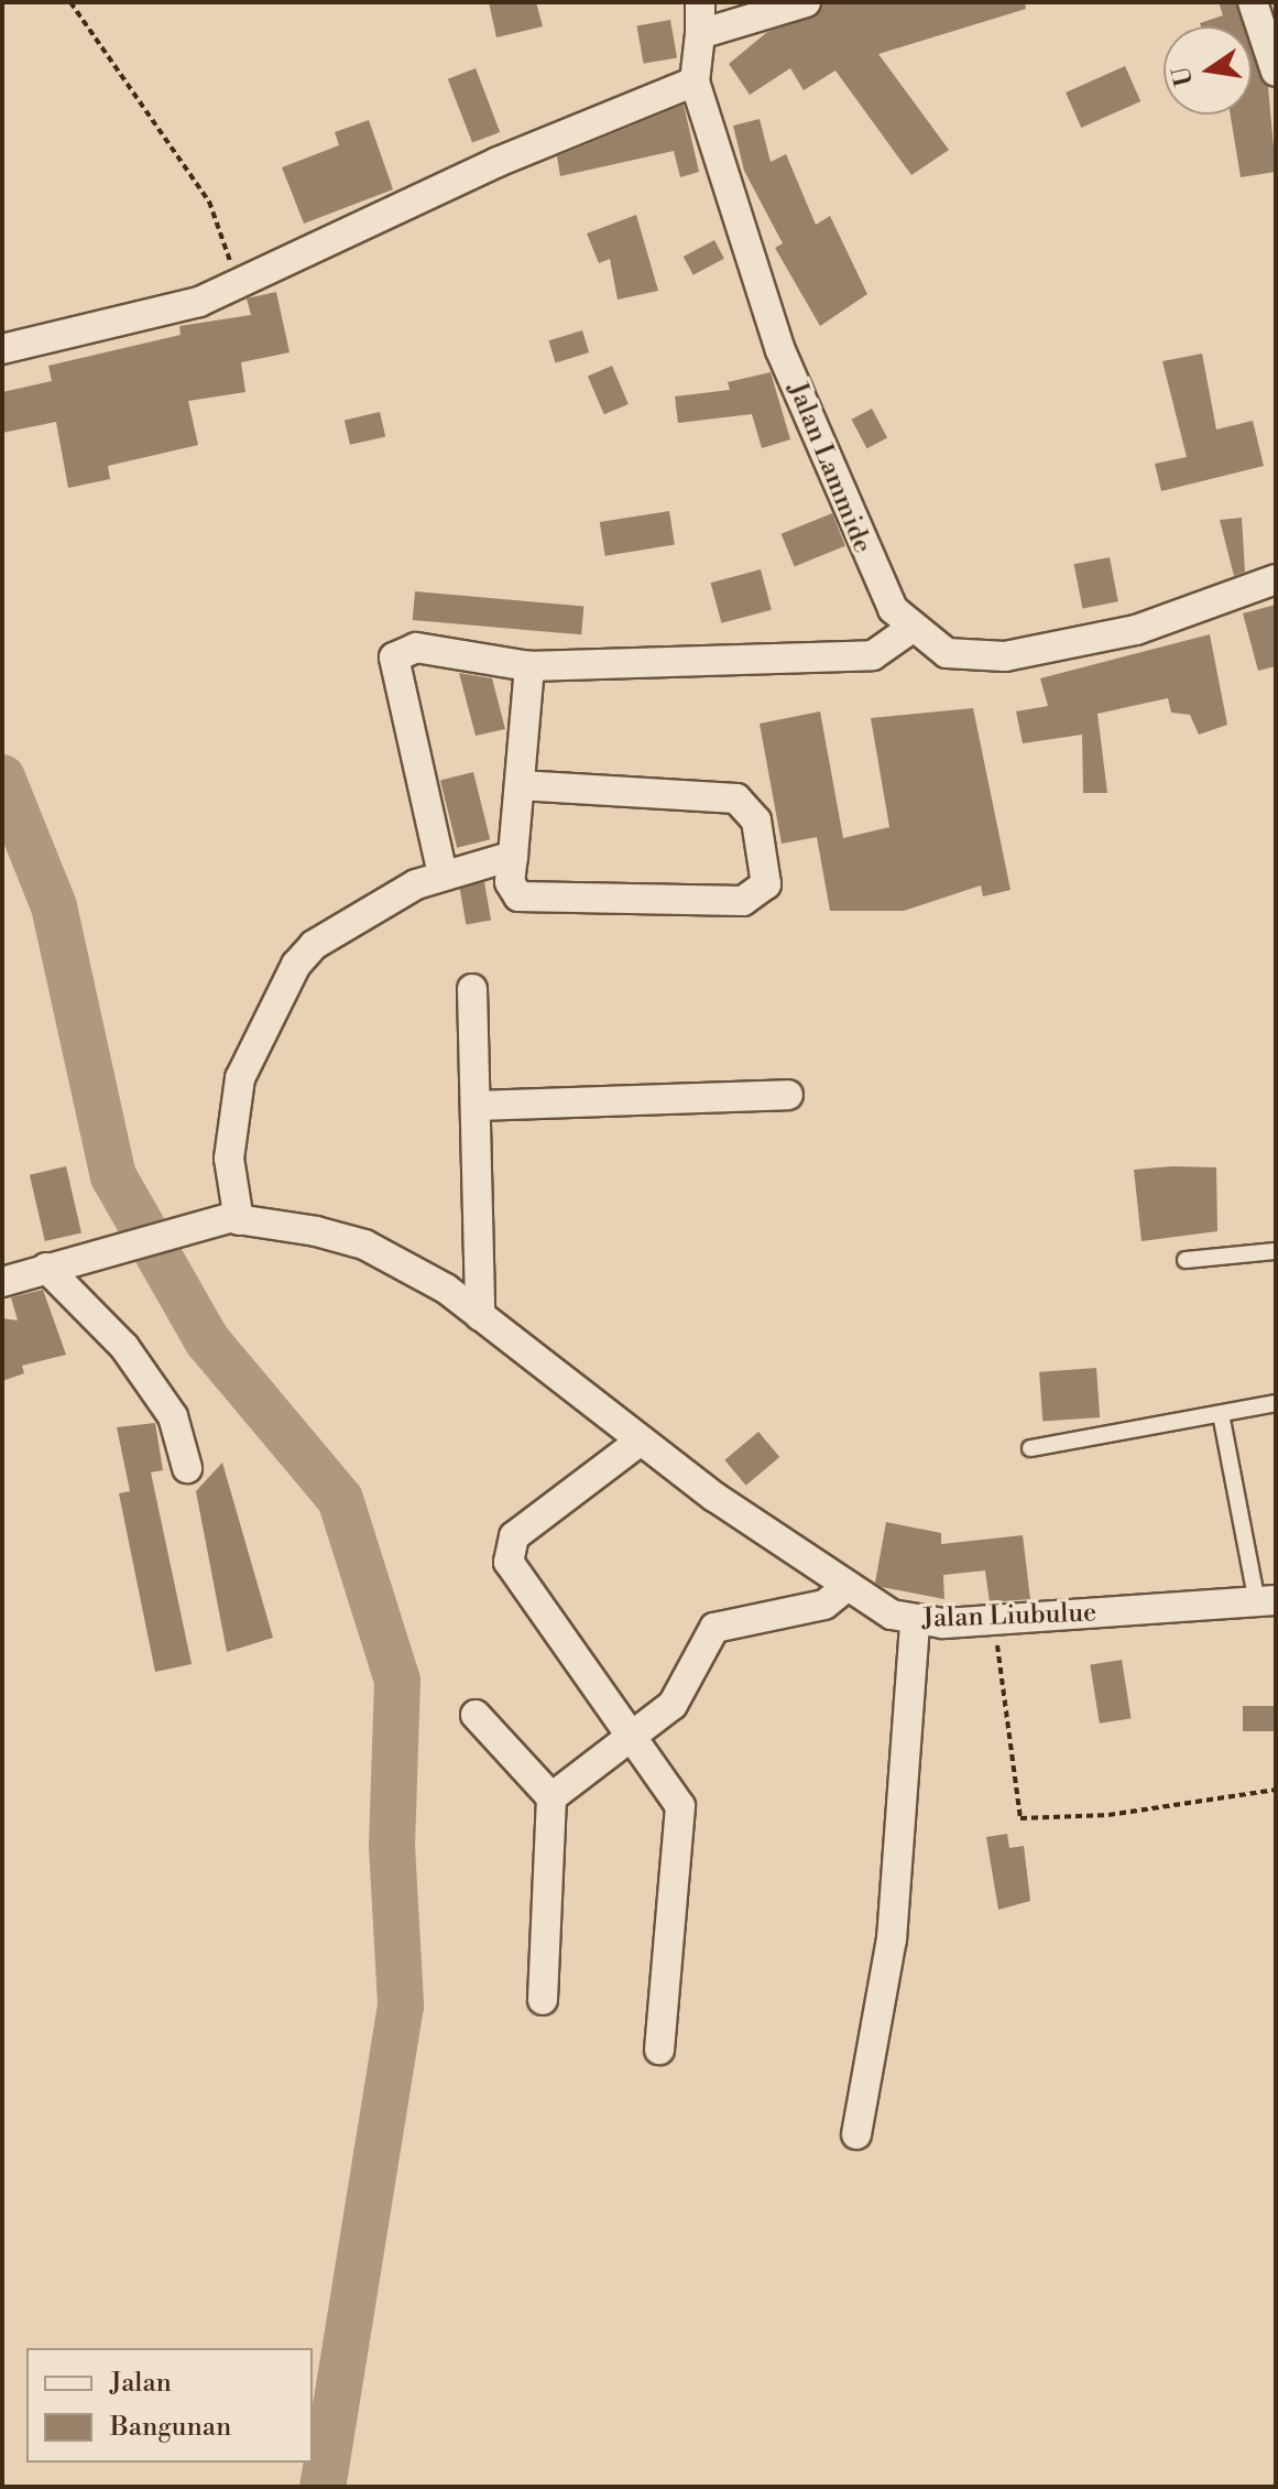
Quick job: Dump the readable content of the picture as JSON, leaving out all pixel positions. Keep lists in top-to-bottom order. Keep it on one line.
{"streets":{"street":["Jalan Lammide","Jalan Liubulue"]},"legend":["Jalan","Bangunan"],"north":"left"}
